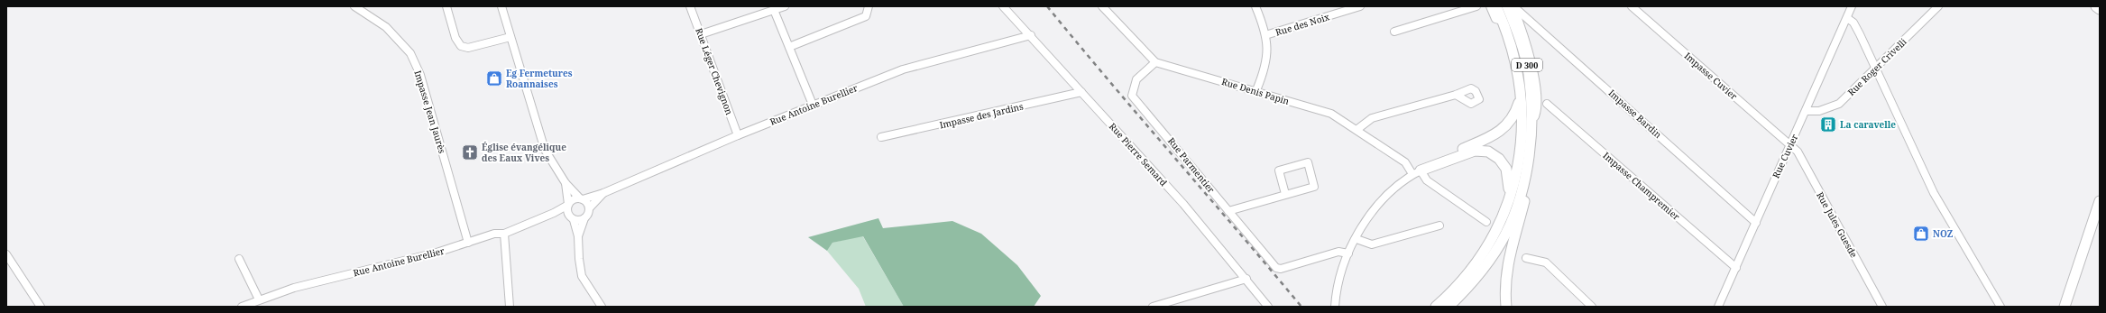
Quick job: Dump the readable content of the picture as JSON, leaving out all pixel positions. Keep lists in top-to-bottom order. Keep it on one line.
{"streets":{"main road":["D 300"],"street":["Rue des Noix","Rue Roger Crivelli","Rue Léger Chevignon","Impasse Cuvier","Rue Denis Papin","Rue Antoine Burellier","Impasse Jean Jaurès","Impasse Bardin","Impasse des Jardins","Rue Pierre Semard","Rue Cuvier","Rue Parmentier","Impasse Champremier","Rue Jules Guesde"]},"crossings":[["Rue Roger Crivelli","Rue Cuvier"],["Rue Léger Chevignon","Rue Antoine Burellier"],["Impasse Cuvier","Rue Cuvier"],["Impasse Cuvier","Rue Jules Guesde"],["Rue Denis Papin","Rue Parmentier"],["Rue Antoine Burellier","Impasse Jean Jaurès"],["Rue Antoine Burellier","Rue Pierre Semard"],["Impasse Bardin","Rue Cuvier"],["Impasse des Jardins","Rue Pierre Semard"],["Rue Cuvier","Impasse Champremier"],["Rue Cuvier","Rue Jules Guesde"]],"places":{"shop":["Eg Fermetures Roannaises","NOZ"],"building":["La caravelle"],"church":["Église évangélique des Eaux Vives"]}}
